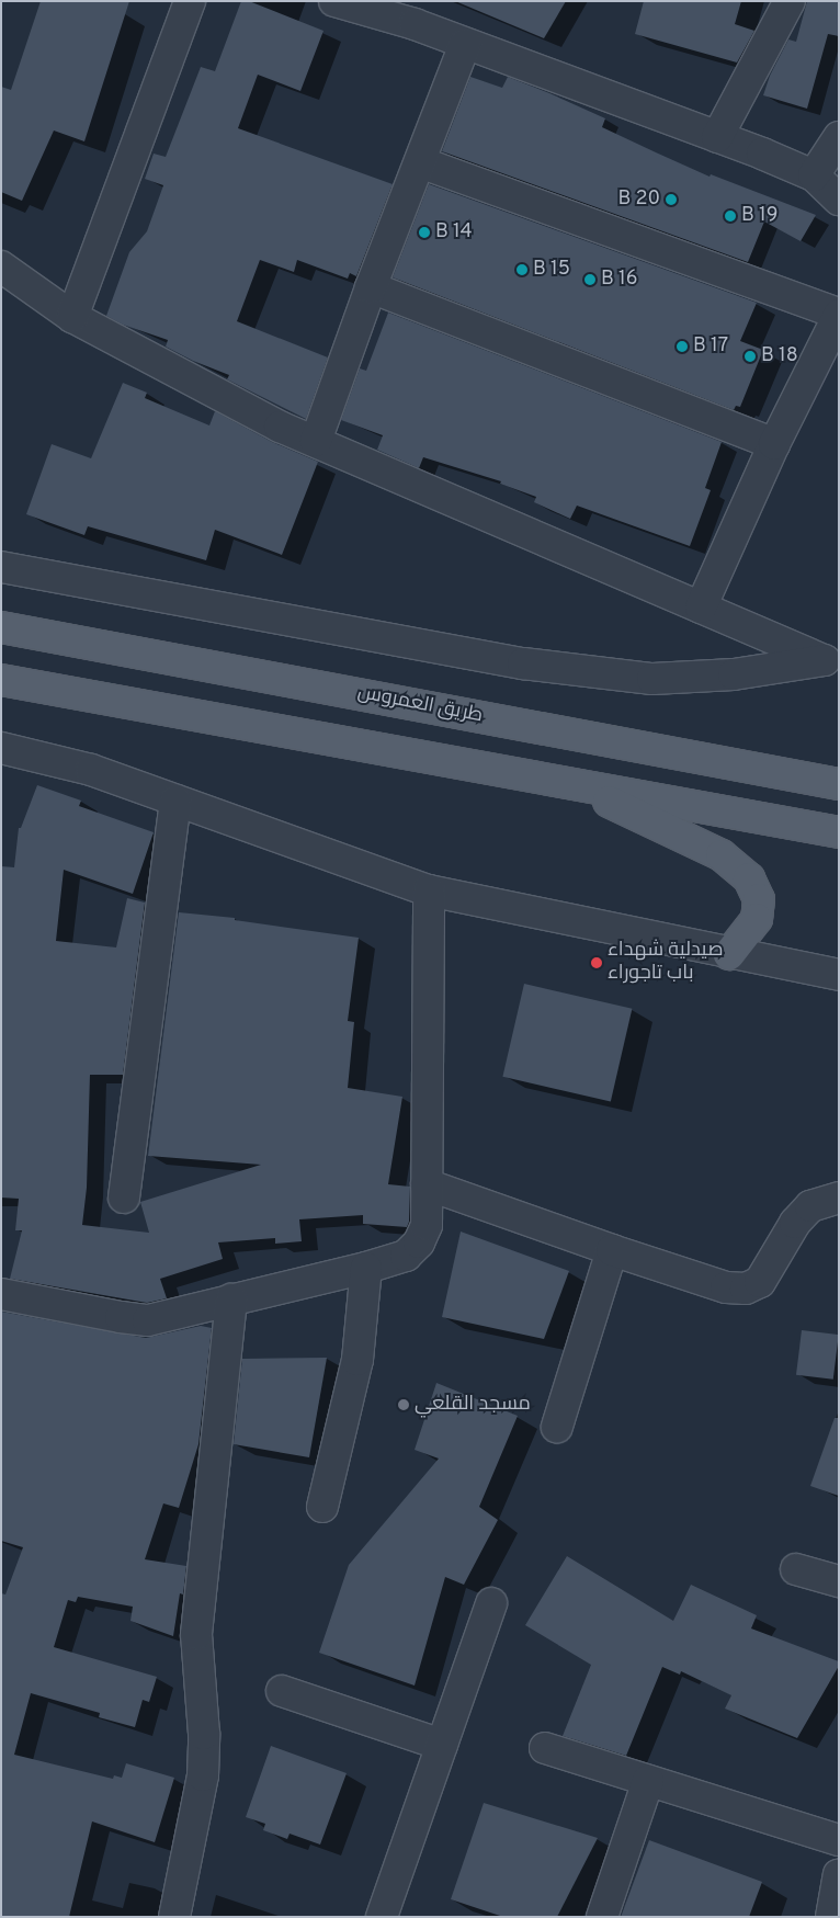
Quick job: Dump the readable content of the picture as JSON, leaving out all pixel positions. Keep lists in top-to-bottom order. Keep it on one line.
{"streets":{"main road":["طريق العمروس"]},"places":["B 20","B 19","B 14","B 15","B 16","B 17","B 18","صيدلية شهداء باب تاجوراء","مسجد القلعي"]}
